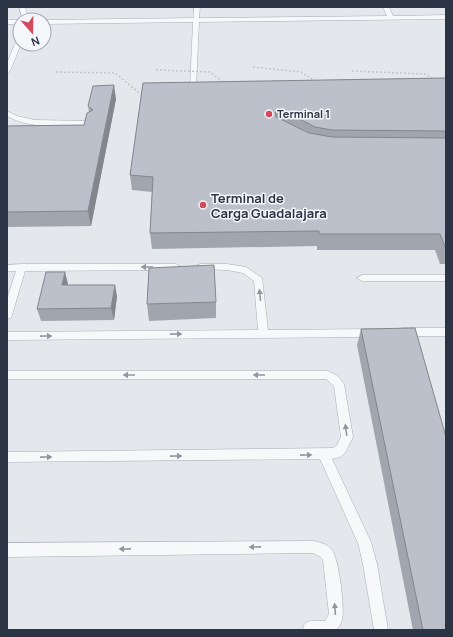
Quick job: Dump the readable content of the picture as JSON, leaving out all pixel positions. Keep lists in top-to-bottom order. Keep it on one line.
{"places":["Terminal 1","Terminal de Carga Guadalajara"],"north":"bottom"}
